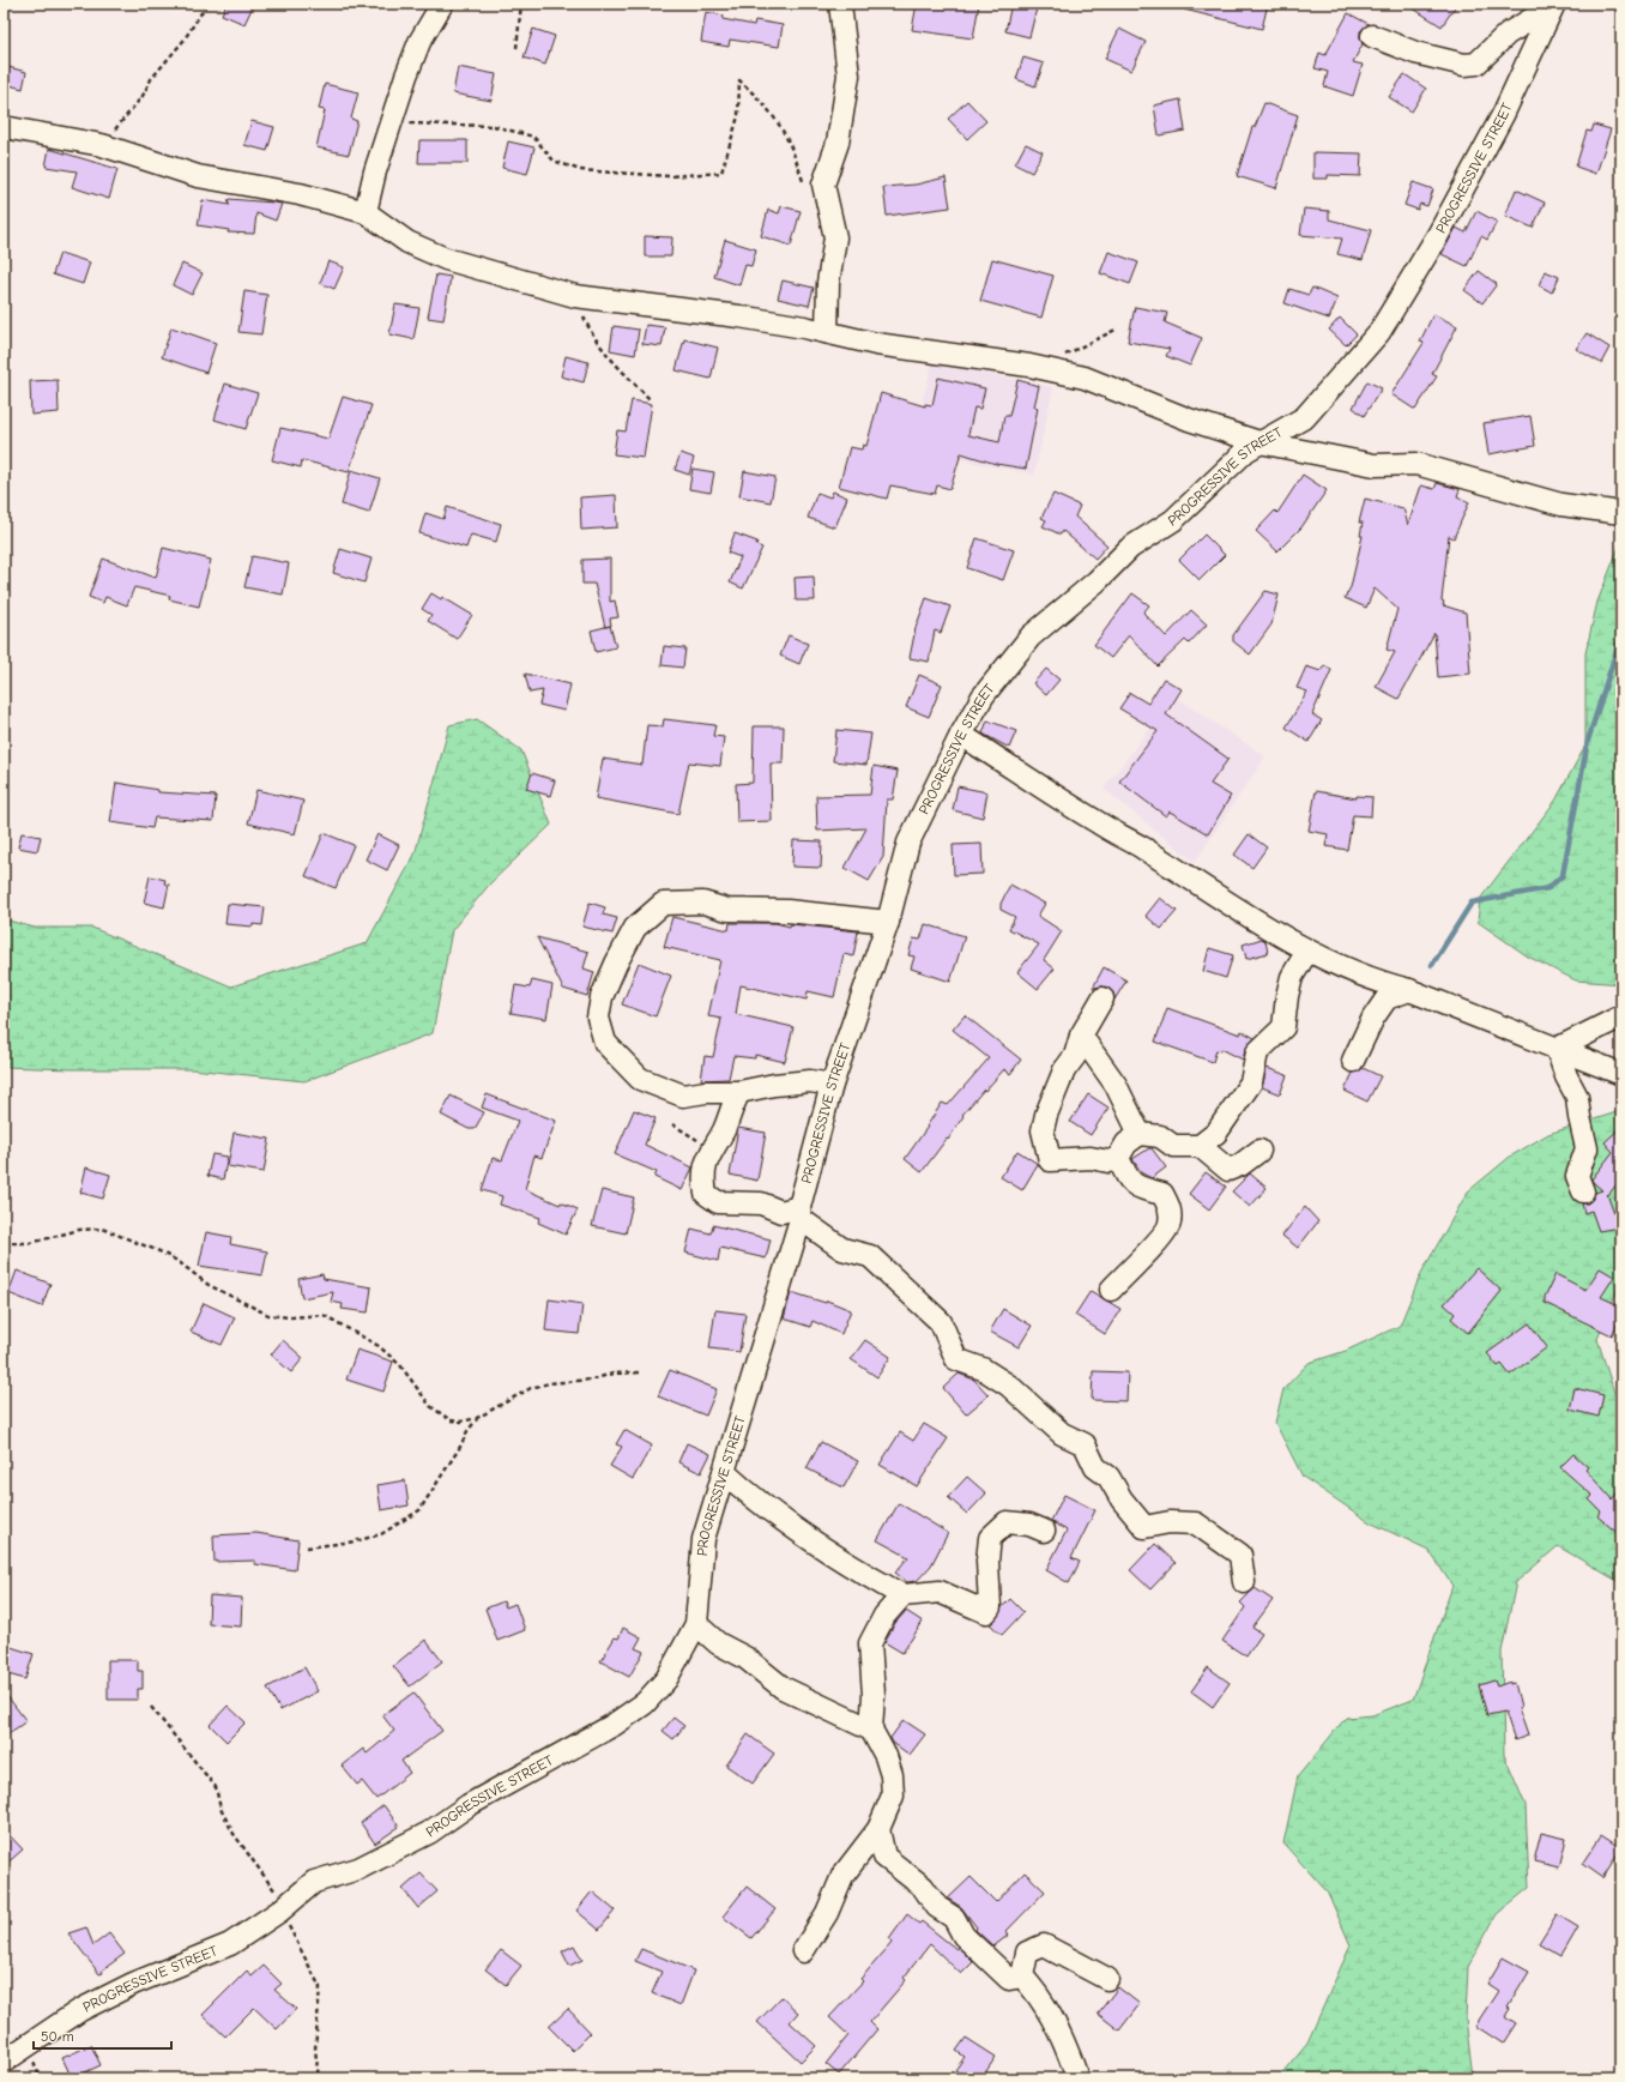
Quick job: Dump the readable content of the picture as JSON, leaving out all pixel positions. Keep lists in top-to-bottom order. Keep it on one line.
{"streets":{"street":["PROGRESSIVE STREET"]},"scale_bar":"50 m"}
